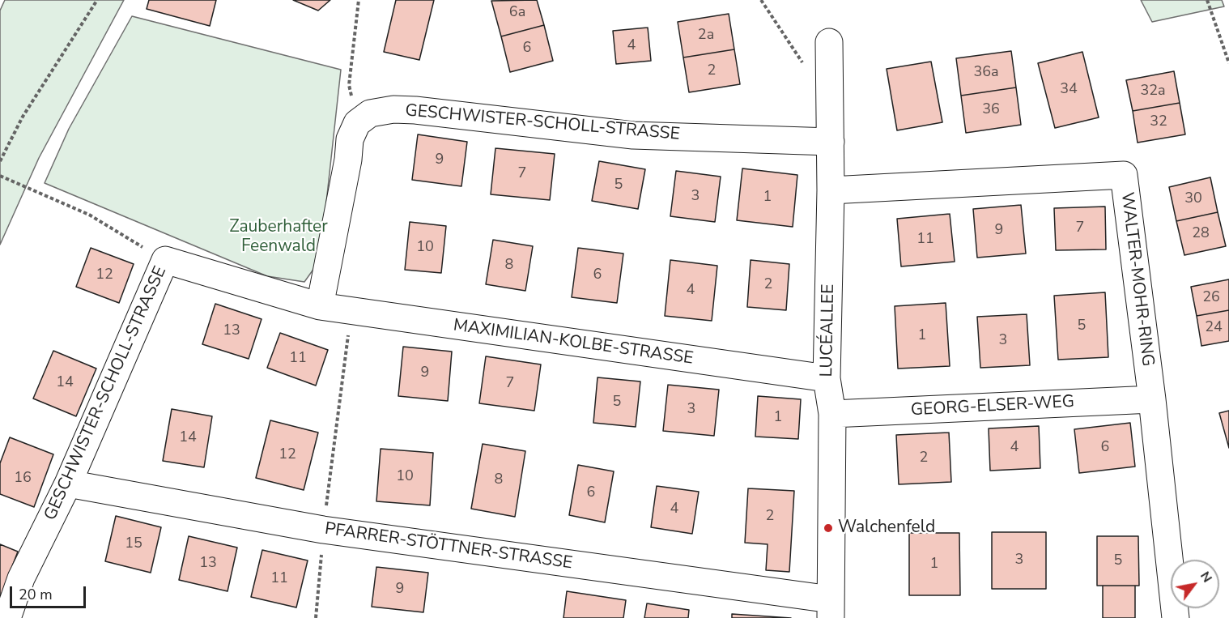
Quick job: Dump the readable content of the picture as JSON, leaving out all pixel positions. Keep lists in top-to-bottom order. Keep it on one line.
{"streets":{"street":["GESCHWISTER-SCHOLL-STRASSE","WALTER-MOHR-RING","LUCÉALLEE","MAXIMILIAN-KOLBE-STRASSE","GEORG-ELSER-WEG","PFARRER-STÖTTNER-STRASSE"]},"crossings":[["GESCHWISTER-SCHOLL-STRASSE","LUCÉALLEE"],["GESCHWISTER-SCHOLL-STRASSE","MAXIMILIAN-KOLBE-STRASSE"],["GESCHWISTER-SCHOLL-STRASSE","PFARRER-STÖTTNER-STRASSE"],["WALTER-MOHR-RING","LUCÉALLEE"],["WALTER-MOHR-RING","GEORG-ELSER-WEG"],["LUCÉALLEE","MAXIMILIAN-KOLBE-STRASSE"],["LUCÉALLEE","GEORG-ELSER-WEG"],["LUCÉALLEE","PFARRER-STÖTTNER-STRASSE"]],"parks":["Zauberhafter Feenwald"],"places":["Walchenfeld"],"house_numbers":["6a","2a","4","6","2","36a","34","32a","36","32","9","7","5","3","1","30","7","9","28","11","10","8","12","6","2","4","26","5","24","13","1","3","11","9","14","7","5","3","1","14","4","6","12","2","10","16","8","6","4","2","15","3","5","13","1","11","9"],"scale_bar":"20 m","north":"top right"}
